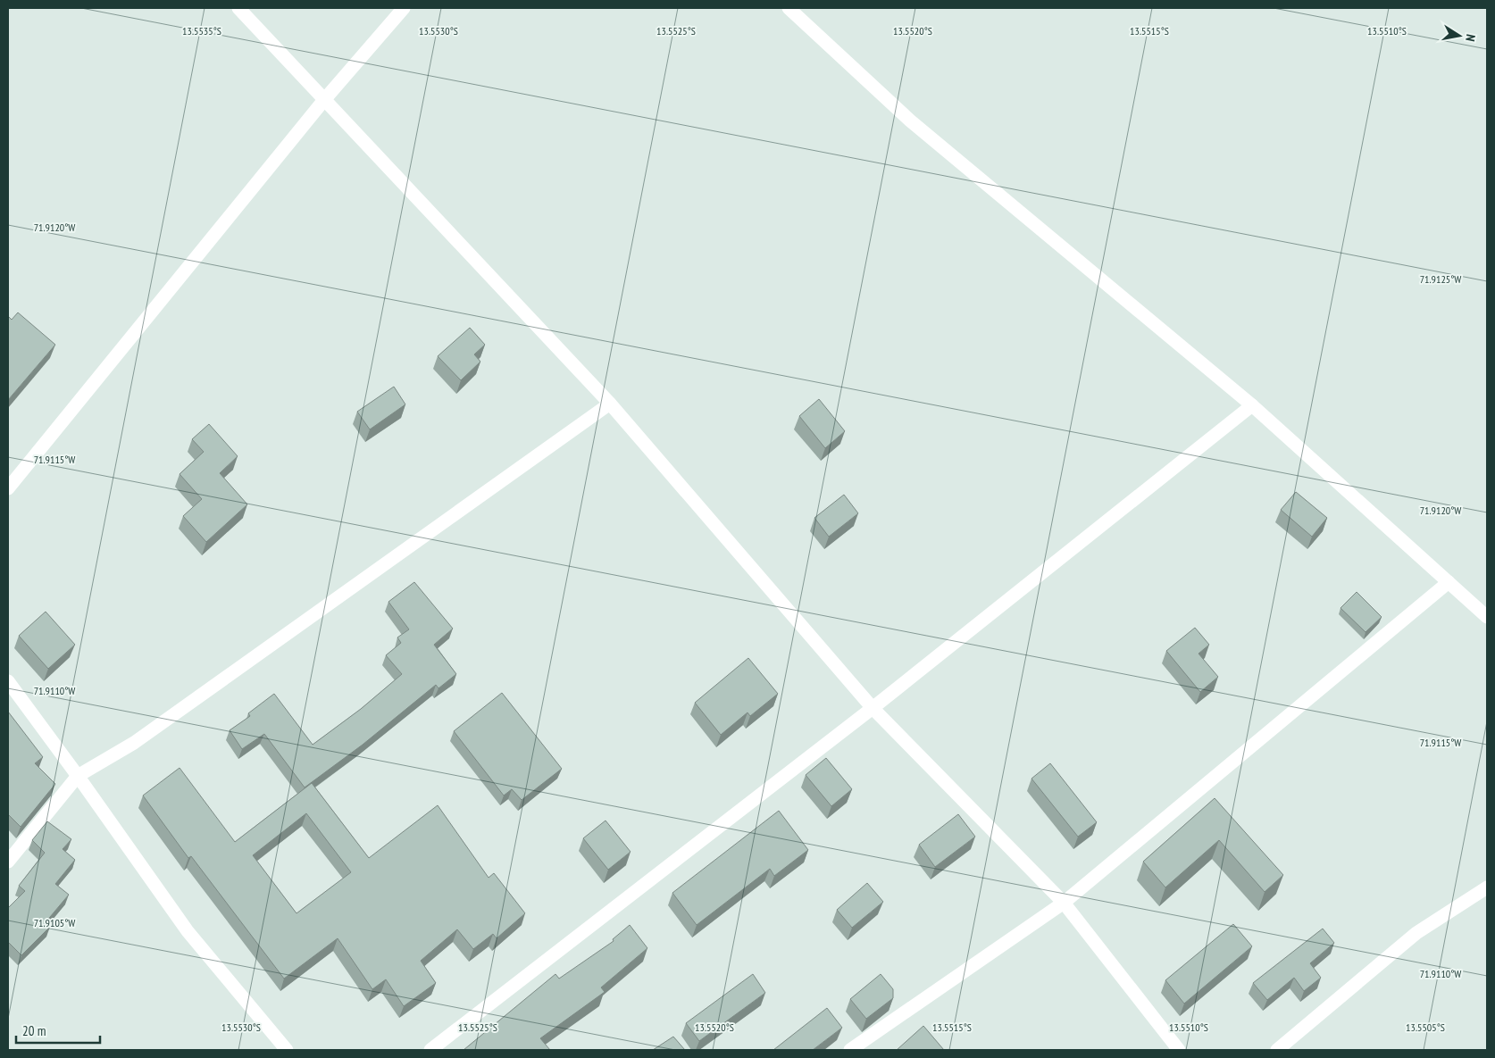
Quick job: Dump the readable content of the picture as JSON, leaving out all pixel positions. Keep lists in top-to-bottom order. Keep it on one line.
{"scale_bar":"20 m","north":"right","coordinates":["13.5535°S","13.5530°S","13.5525°S","13.5520°S","13.5515°S","13.5510°S","71.9120°W","71.9125°W","71.9115°W","71.9110°W","71.9105°W","13.5505°S"]}
